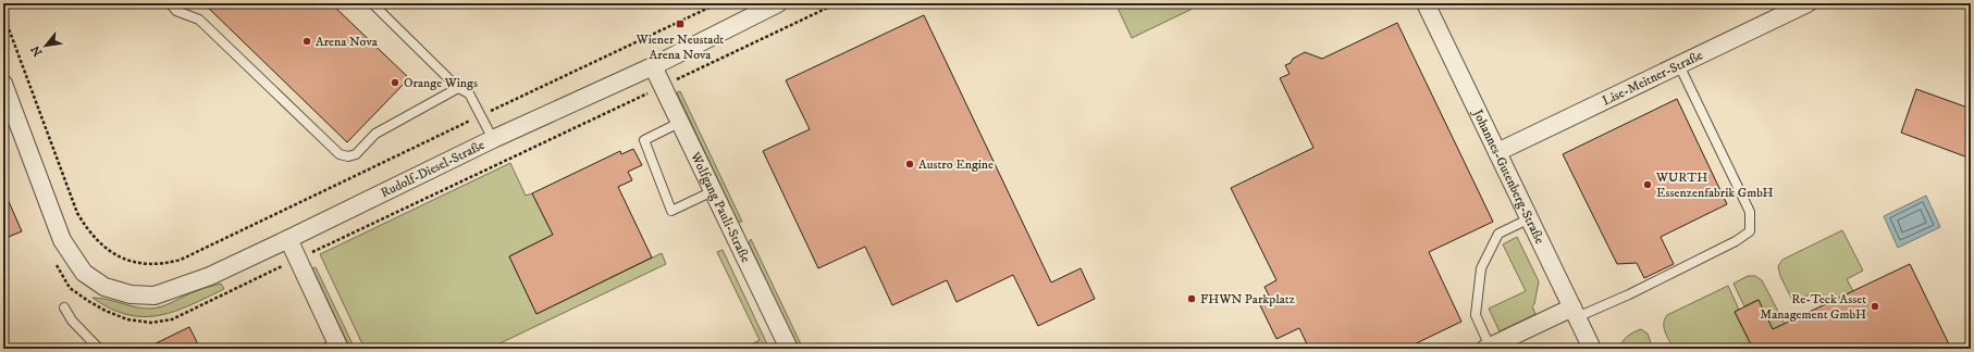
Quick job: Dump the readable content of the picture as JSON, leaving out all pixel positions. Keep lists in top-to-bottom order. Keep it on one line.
{"streets":{"street":["Lise-Meitner-Straße","Rudolf-Diesel-Straße","Johannes-Gutenberg-Straße","Wolfgang Pauli-Straße"]},"crossings":[["Lise-Meitner-Straße","Johannes-Gutenberg-Straße"],["Rudolf-Diesel-Straße","Wolfgang Pauli-Straße"]],"places":{"transit":["Wiener Neustadt Arena Nova"],"other":["Arena Nova","Orange Wings","Austro Engine","WURTH Essenzenfabrik GmbH","FHWN Parkplatz","Re-Teck Asset Management GmbH"]},"north":"bottom left"}
